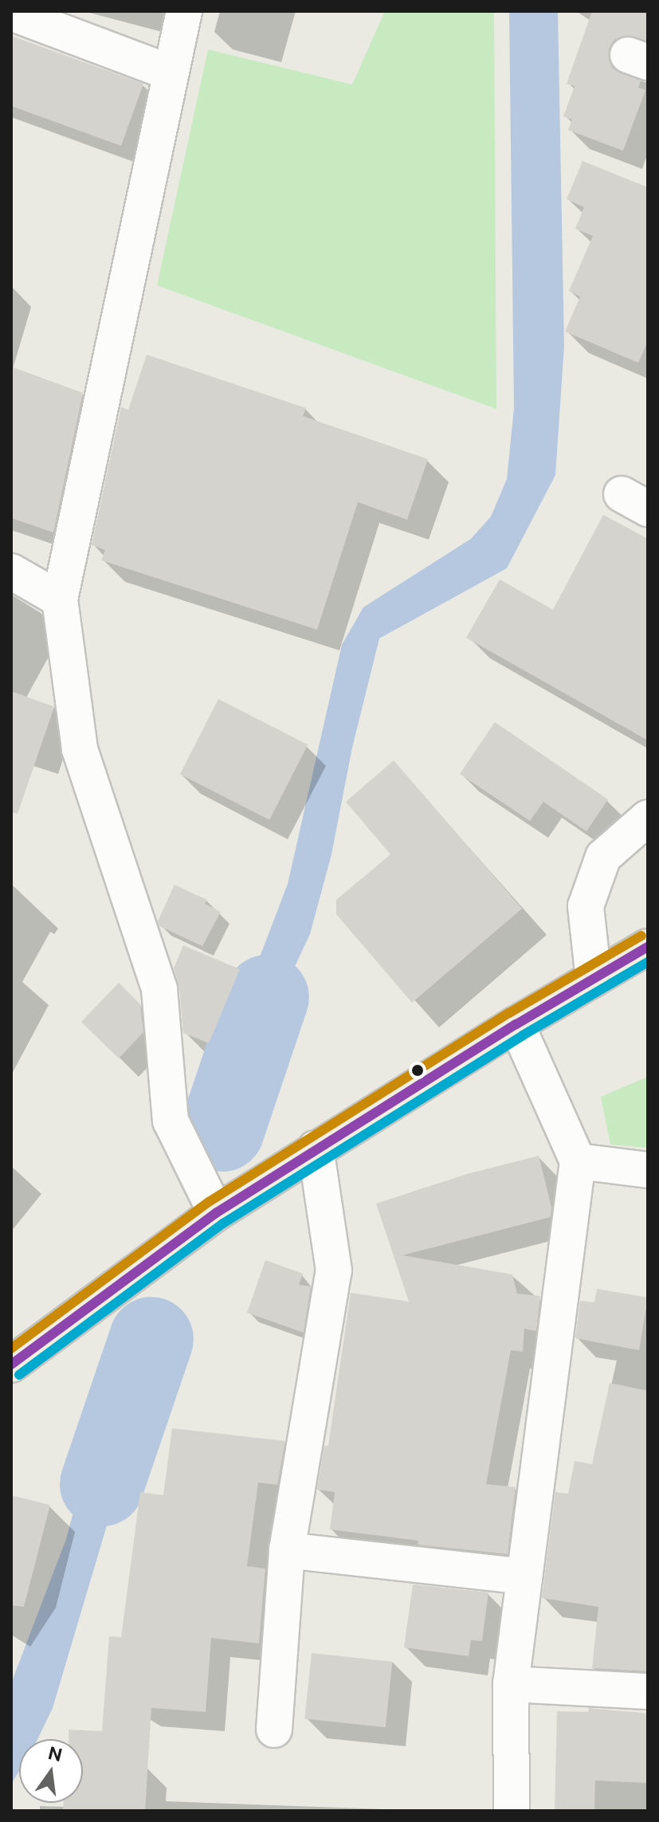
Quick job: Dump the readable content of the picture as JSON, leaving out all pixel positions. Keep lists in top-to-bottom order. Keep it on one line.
{"north":"top"}
